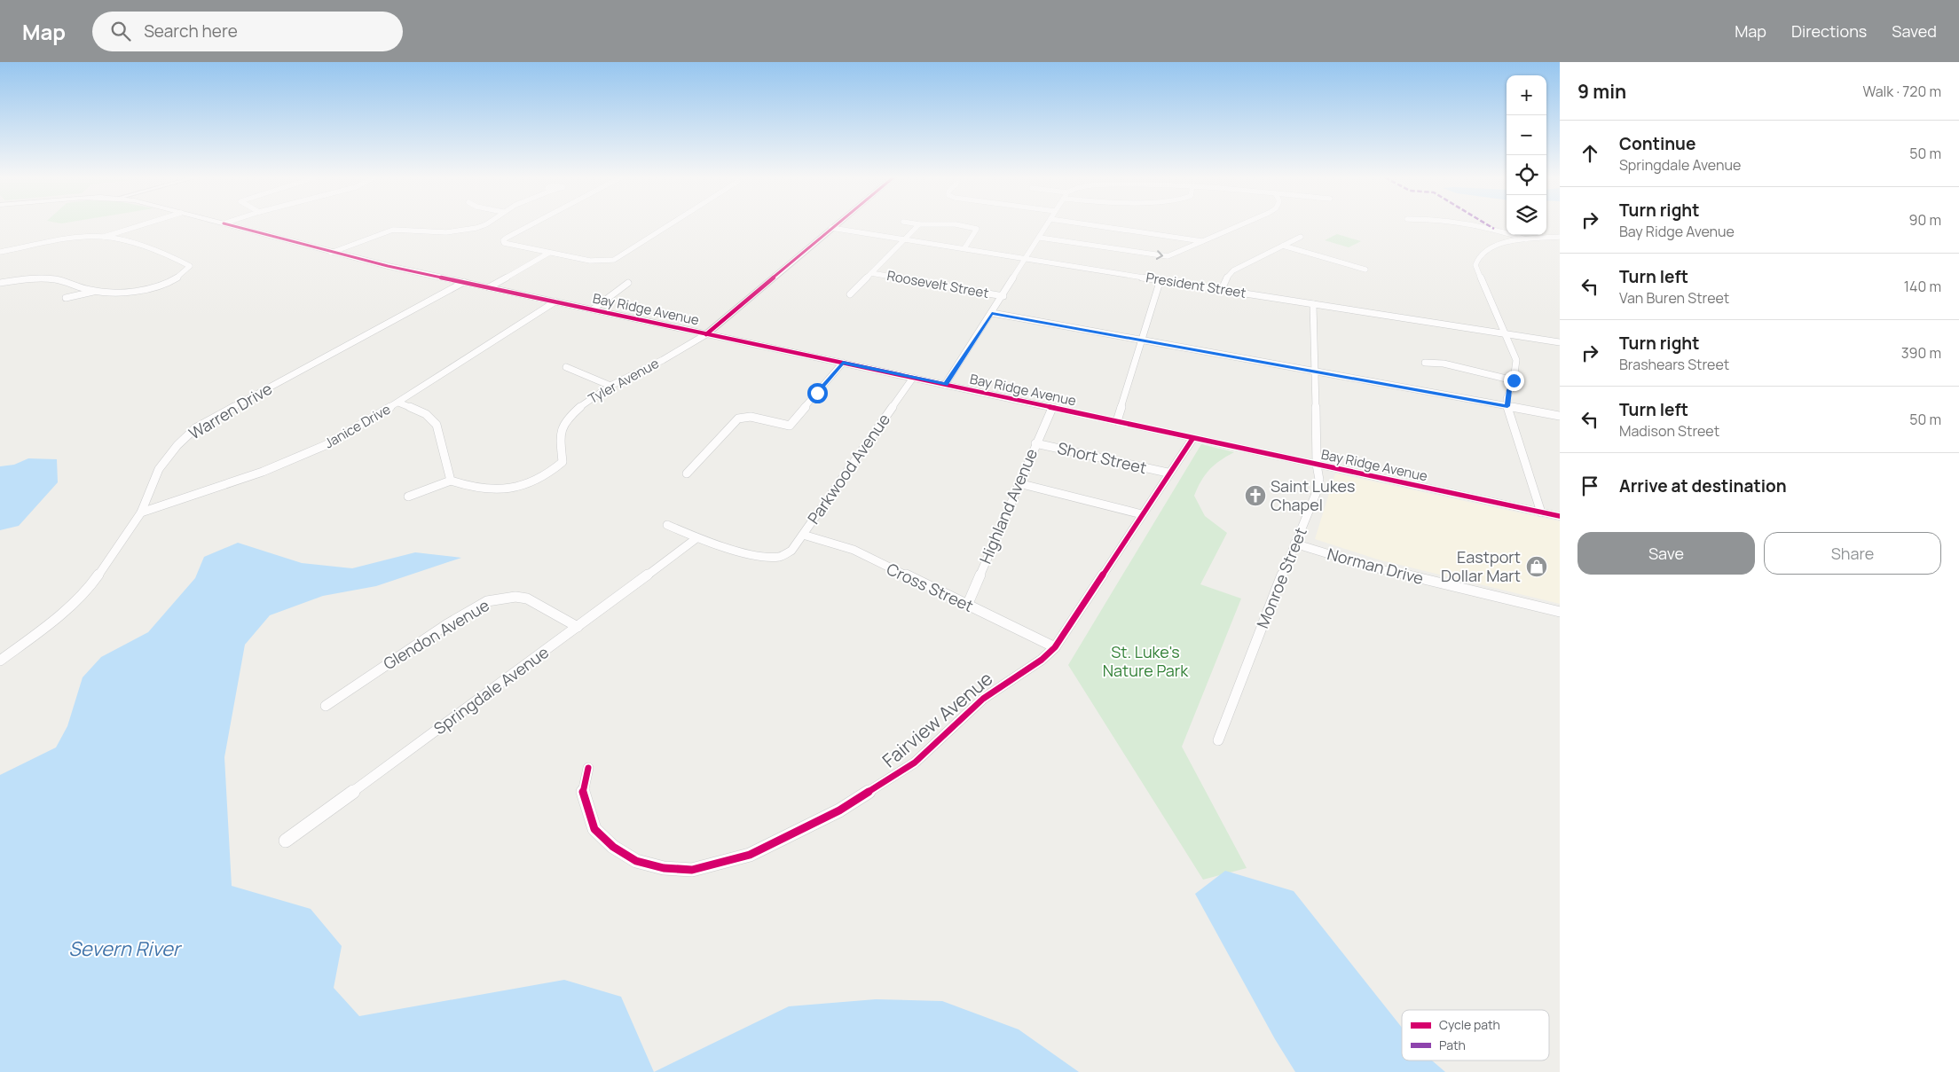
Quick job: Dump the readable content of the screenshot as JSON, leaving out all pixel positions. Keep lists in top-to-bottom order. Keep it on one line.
{"streets":{"main road":["Bay Ridge Avenue"],"street":["Roosevelt Street","President Street","Tyler Avenue","Warren Drive","Janice Drive","Short Street","Parkwood Avenue","Highland Avenue","Norman Drive","Monroe Street","Cross Street","Glendon Avenue","Springdale Avenue","Fairview Avenue"]},"crossings":[["President Street","Tyler Avenue"],["President Street","Monroe Street"],["Bay Ridge Avenue","Tyler Avenue"],["Bay Ridge Avenue","Warren Drive"],["Bay Ridge Avenue","Janice Drive"],["Bay Ridge Avenue","Parkwood Avenue"],["Bay Ridge Avenue","Highland Avenue"],["Bay Ridge Avenue","Monroe Street"],["Bay Ridge Avenue","Fairview Avenue"],["Warren Drive","Janice Drive"],["Short Street","Highland Avenue"],["Short Street","Fairview Avenue"],["Parkwood Avenue","Cross Street"],["Parkwood Avenue","Springdale Avenue"],["Highland Avenue","Cross Street"],["Norman Drive","Monroe Street"],["Cross Street","Fairview Avenue"],["Glendon Avenue","Springdale Avenue"]],"water":["Severn River"],"parks":["St. Luke's Nature Park"],"places":{"church":["Saint Lukes Chapel"],"shop":["Eastport Dollar Mart"]},"legend":["Cycle path","Path"],"page":{"header":"Map","search":"Search here","nav":["Map","Directions","Saved"],"heading":["9 min","Walk · 720 m"],"map_buttons":["+","−"],"list":[["Continue","Springdale Avenue","50 m"],["Turn right","Bay Ridge Avenue","90 m"],["Turn left","Van Buren Street","140 m"],["Turn right","Brashears Street","390 m"],["Turn left","Madison Street","50 m"],"Arrive at destination"],"buttons":["Save","Share"]}}
